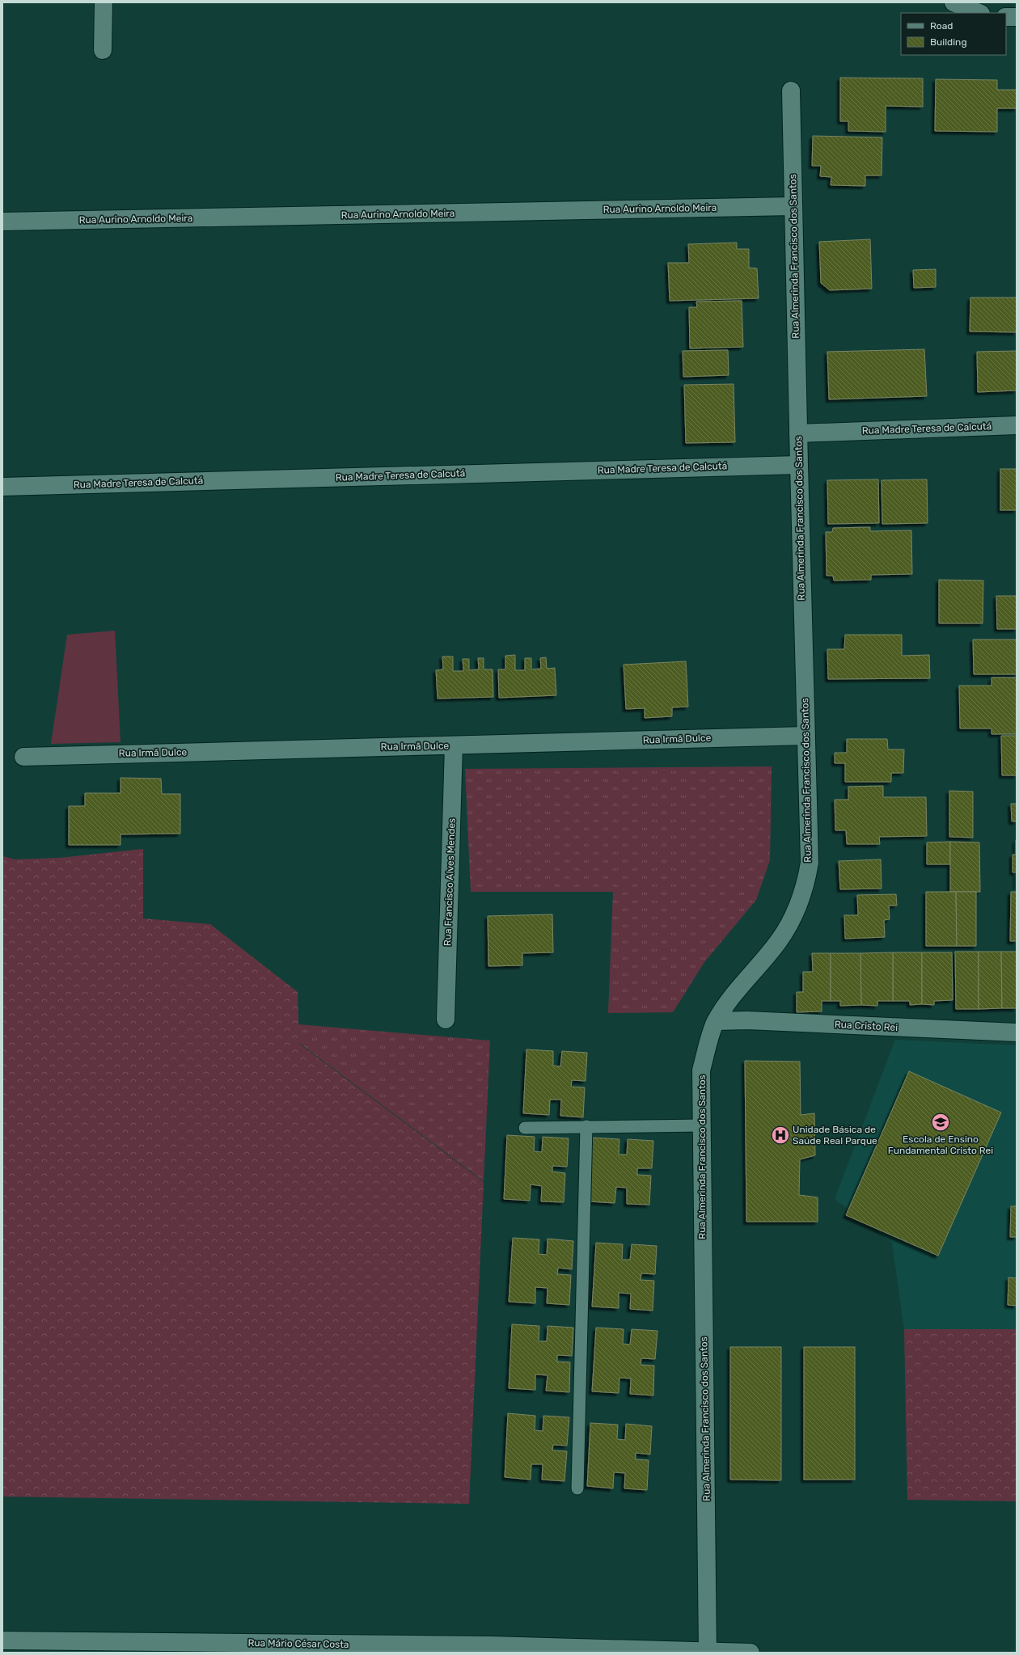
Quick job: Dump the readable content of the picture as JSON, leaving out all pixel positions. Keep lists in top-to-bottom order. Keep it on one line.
{"streets":{"street":["Rua Aurino Arnoldo Meira","Rua Almerinda Francisco dos Santos","Rua Madre Teresa de Calcutá","Rua Irmã Dulce","Rua Francisco Alves Mendes","Rua Cristo Rei","Rua Mário César Costa"]},"crossings":[["Rua Aurino Arnoldo Meira","Rua Almerinda Francisco dos Santos"],["Rua Almerinda Francisco dos Santos","Rua Madre Teresa de Calcutá"],["Rua Almerinda Francisco dos Santos","Rua Irmã Dulce"],["Rua Almerinda Francisco dos Santos","Rua Cristo Rei"],["Rua Almerinda Francisco dos Santos","Rua Mário César Costa"],["Rua Irmã Dulce","Rua Francisco Alves Mendes"]],"places":{"school or university":["Escola de Ensino Fundamental Cristo Rei"],"hospital":["Unidade Básica de Saúde Real Parque"]},"legend":["Road","Building"]}
